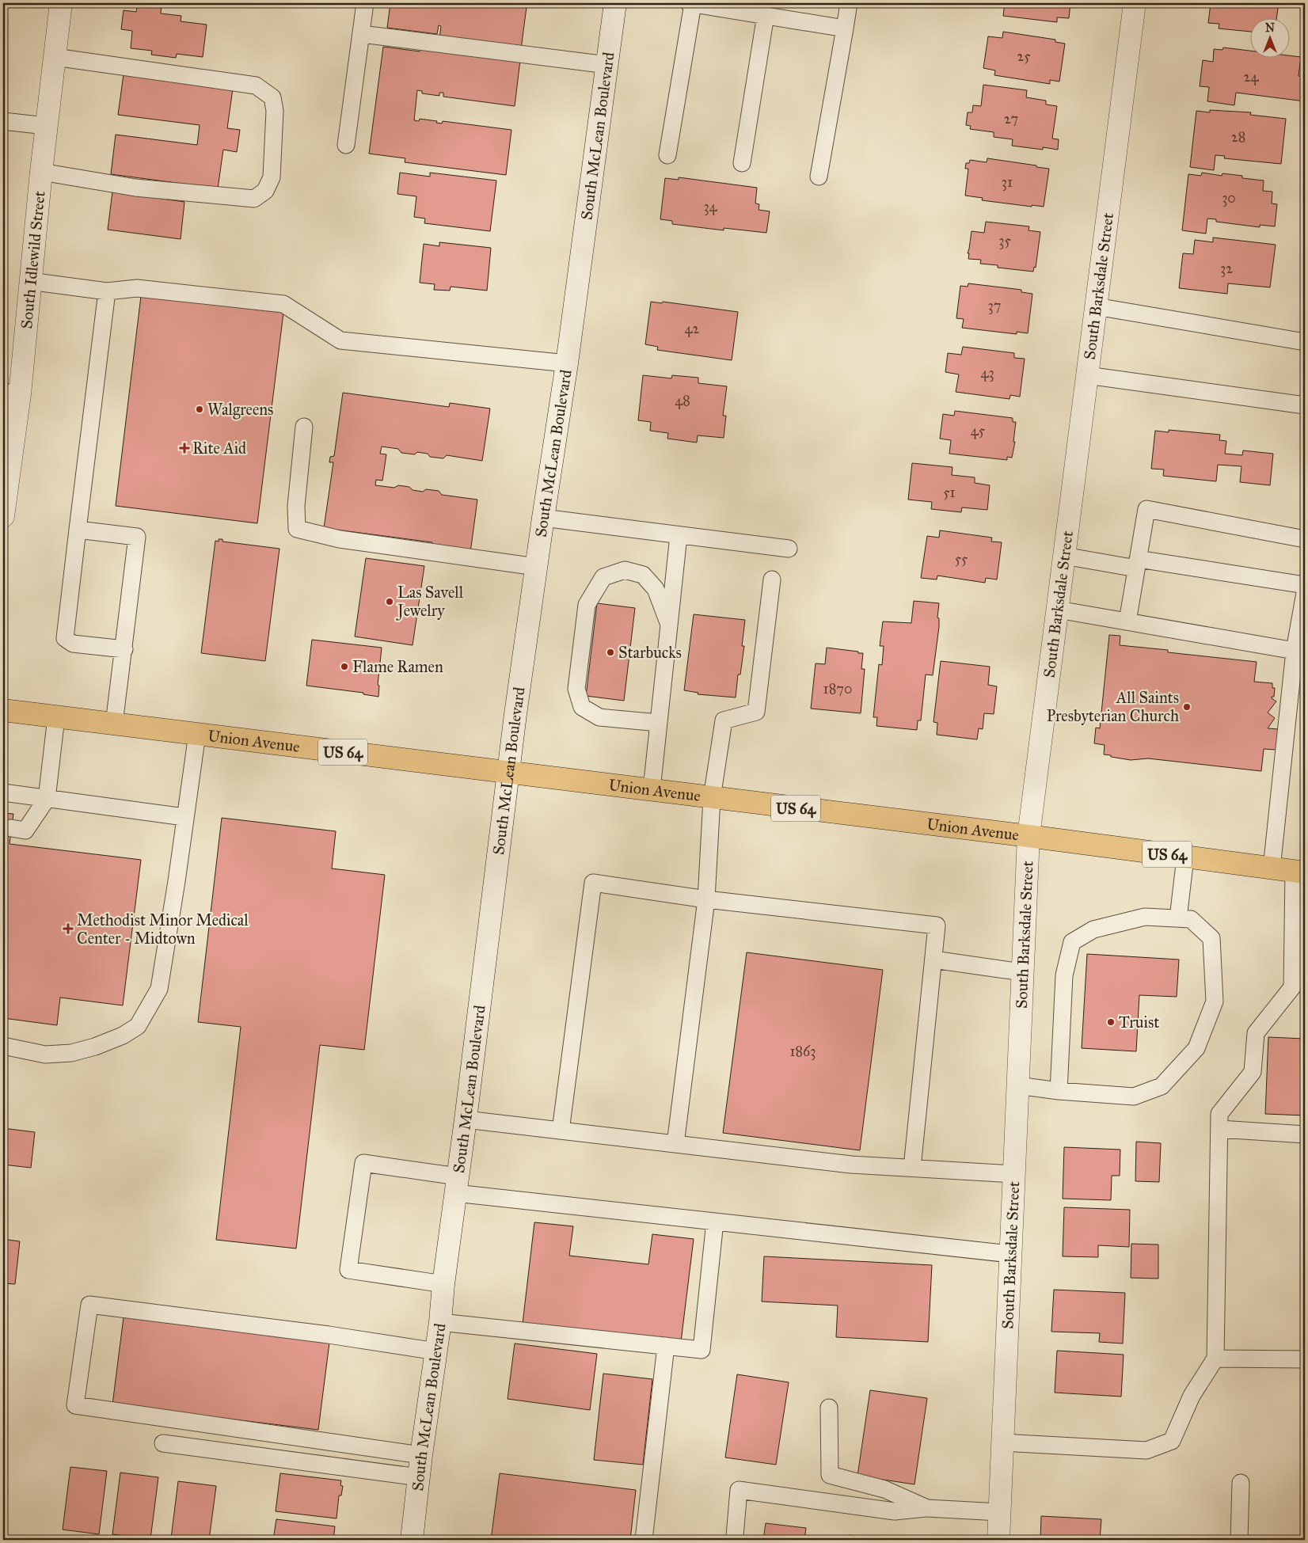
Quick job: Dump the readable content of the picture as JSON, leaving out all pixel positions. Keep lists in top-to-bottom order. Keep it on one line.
{"streets":{"main road":["Union Avenue","US 64"],"street":["South McLean Boulevard","South Idlewild Street","South Barksdale Street"]},"crossings":[["South McLean Boulevard","Union Avenue"],["South Barksdale Street","Union Avenue"]],"places":{"other":["Walgreens","Las Savell Jewelry","Starbucks","Flame Ramen","All Saints Presbyterian Church","Truist"],"health":["Rite Aid","Methodist Minor Medical Center - Midtown"]},"house_numbers":["25","24","27","28","31","30","34","35","32","37","42","43","48","45","51","55","1870","1863"],"north":"top"}
